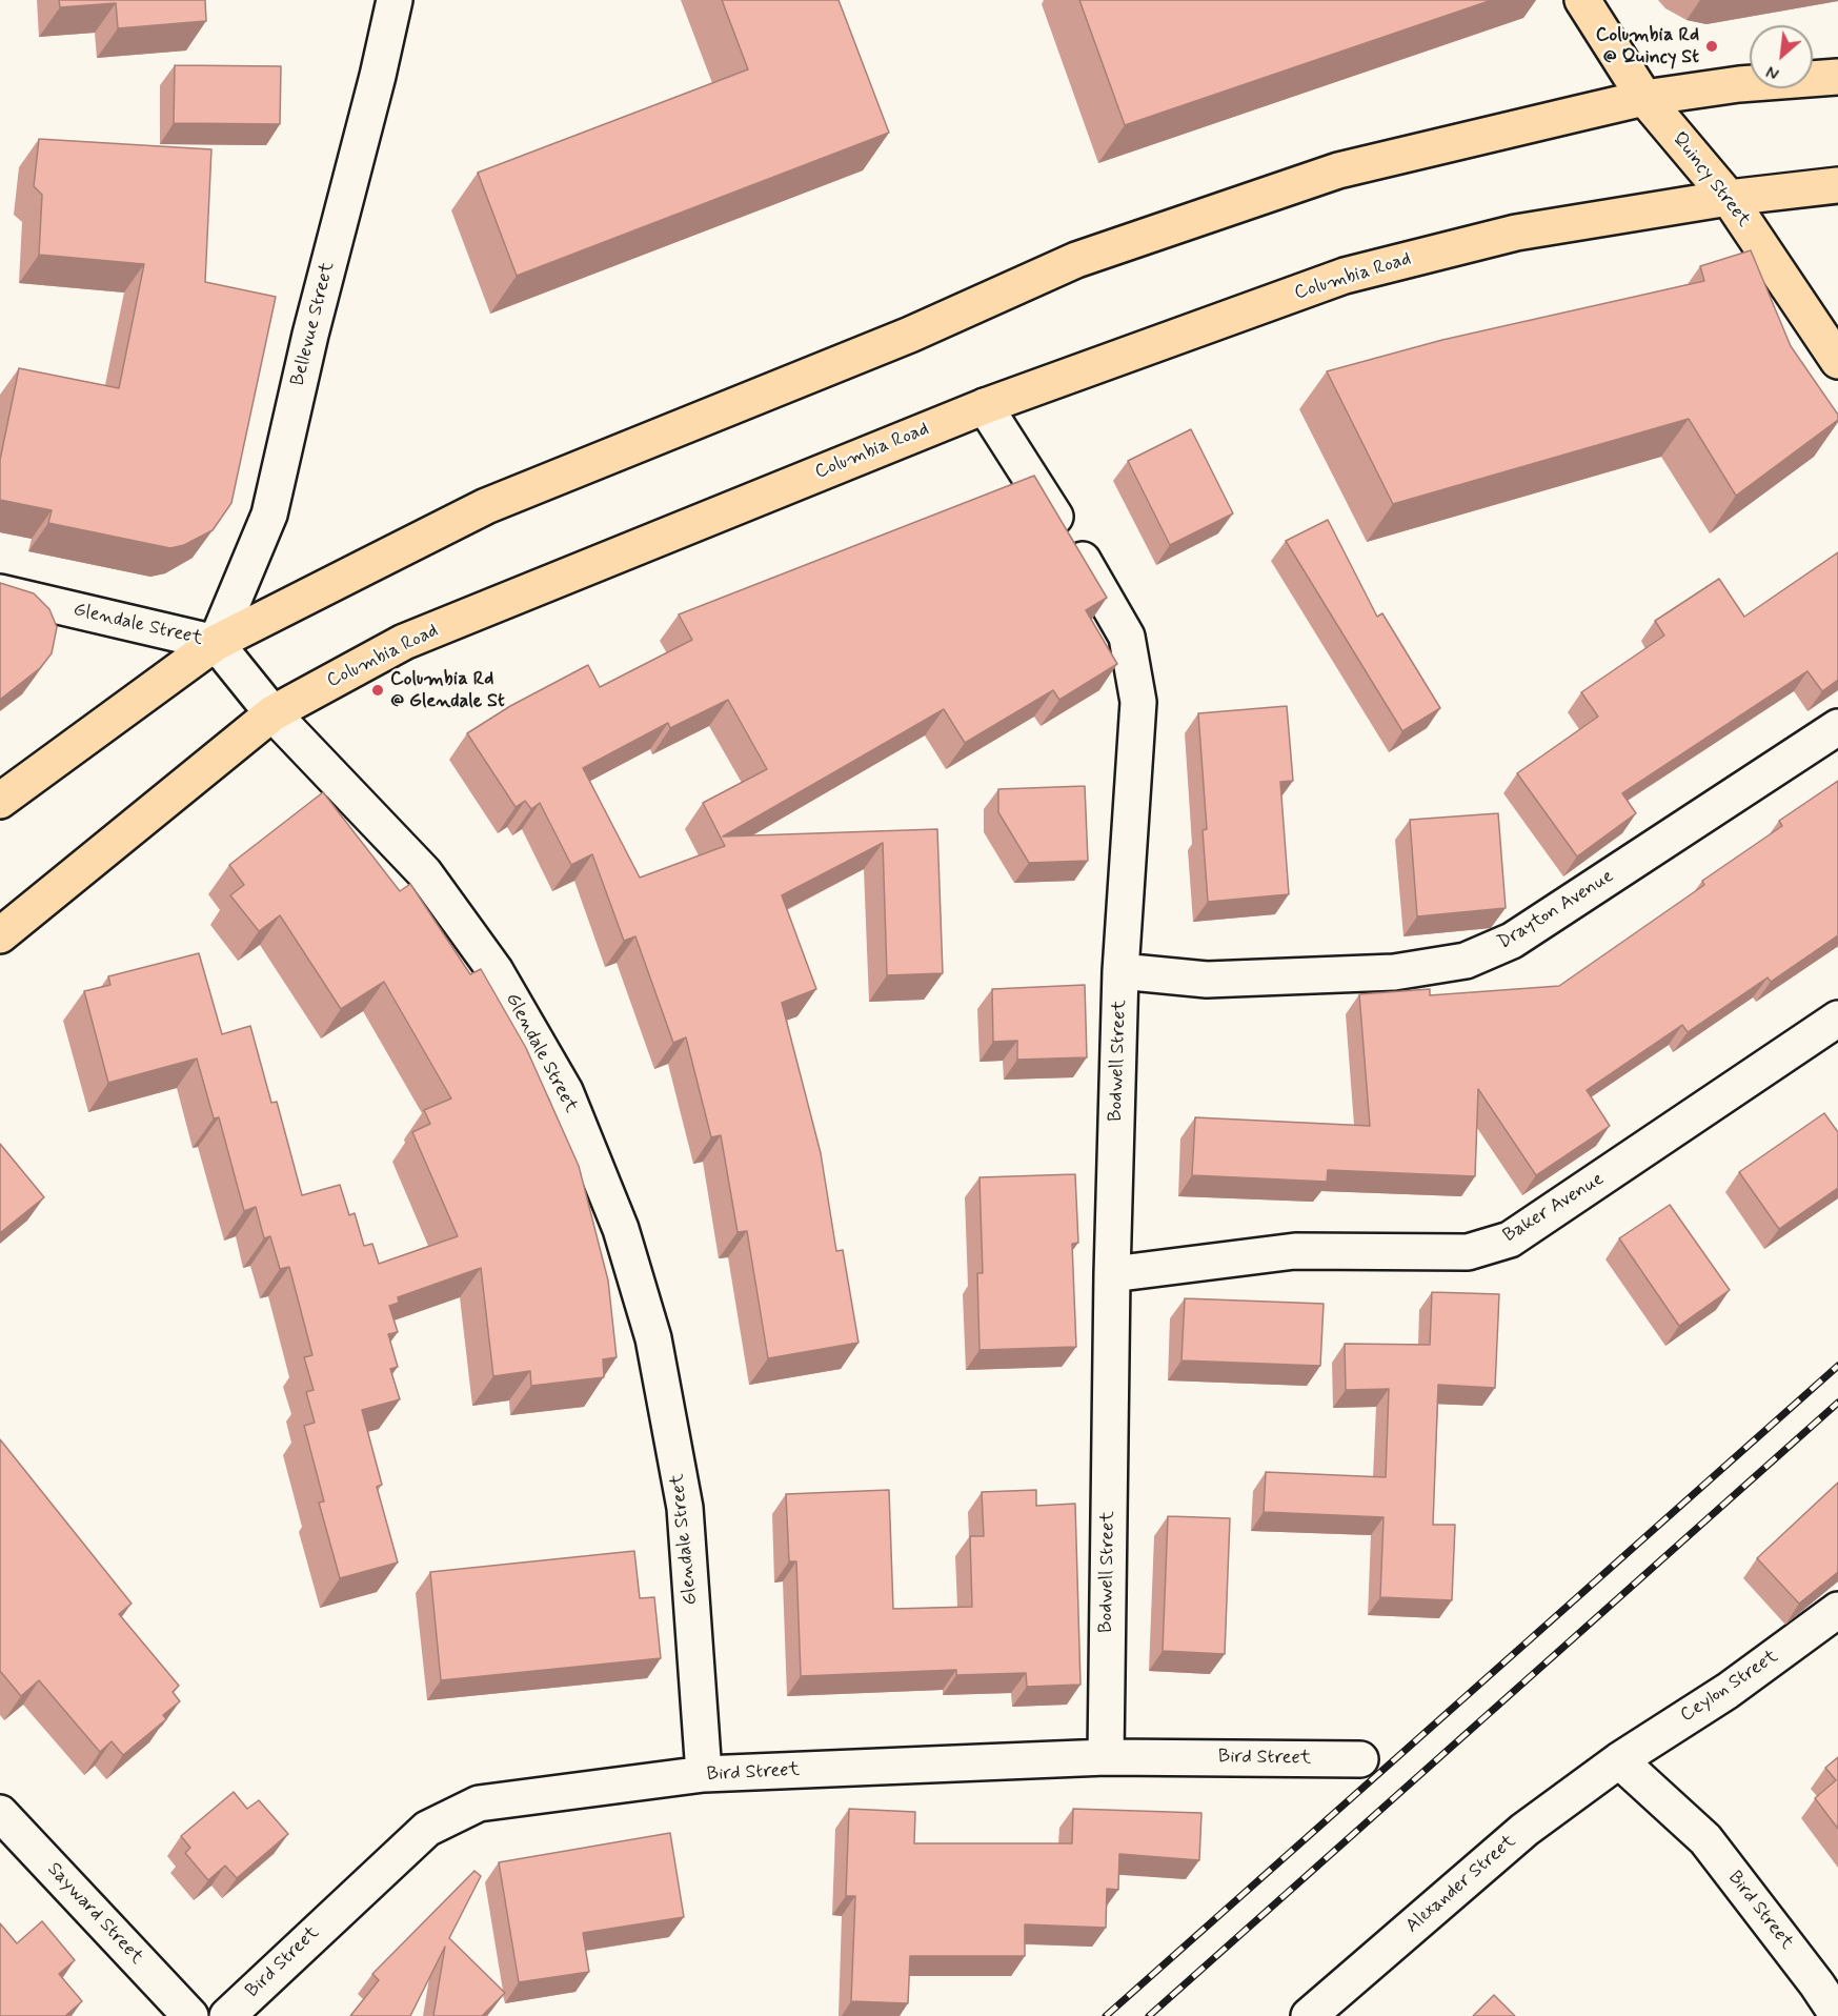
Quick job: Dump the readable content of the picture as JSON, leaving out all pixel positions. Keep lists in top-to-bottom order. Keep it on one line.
{"streets":{"main road":["Quincy Street","Columbia Road"],"street":["Bellevue Street","Glendale Street","Drayton Avenue","Bodwell Street","Baker Avenue","Ceylon Street","Bird Street","Alexander Street","Sayward Street"]},"crossings":[["Quincy Street","Columbia Road"],["Columbia Road","Glendale Street"],["Columbia Road","Bodwell Street"],["Bellevue Street","Glendale Street"],["Glendale Street","Bird Street"],["Drayton Avenue","Bodwell Street"],["Bodwell Street","Baker Avenue"],["Bodwell Street","Bird Street"],["Ceylon Street","Bird Street"],["Ceylon Street","Alexander Street"],["Bird Street","Alexander Street"]],"places":["Columbia Rd @ Quincy St","Columbia Rd @ Glendale St"],"north":"bottom left"}
